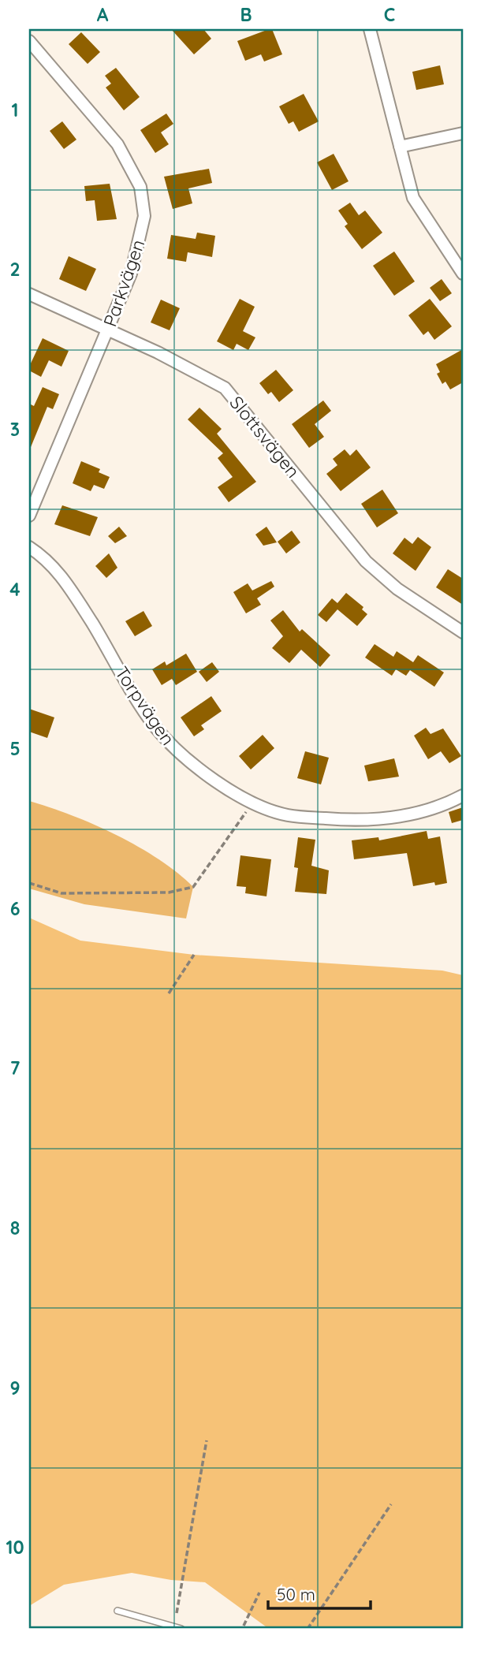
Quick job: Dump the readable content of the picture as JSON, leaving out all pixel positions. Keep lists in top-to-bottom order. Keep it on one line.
{"streets":{"street":["Parkvägen","Slottsvägen","Torpvägen"]},"crossings":[["Parkvägen","Slottsvägen"]],"scale_bar":"50 m","grid":{"columns":["A","B","C"],"rows":["1","2","3","4","5","6","7","8","9","10"]}}
